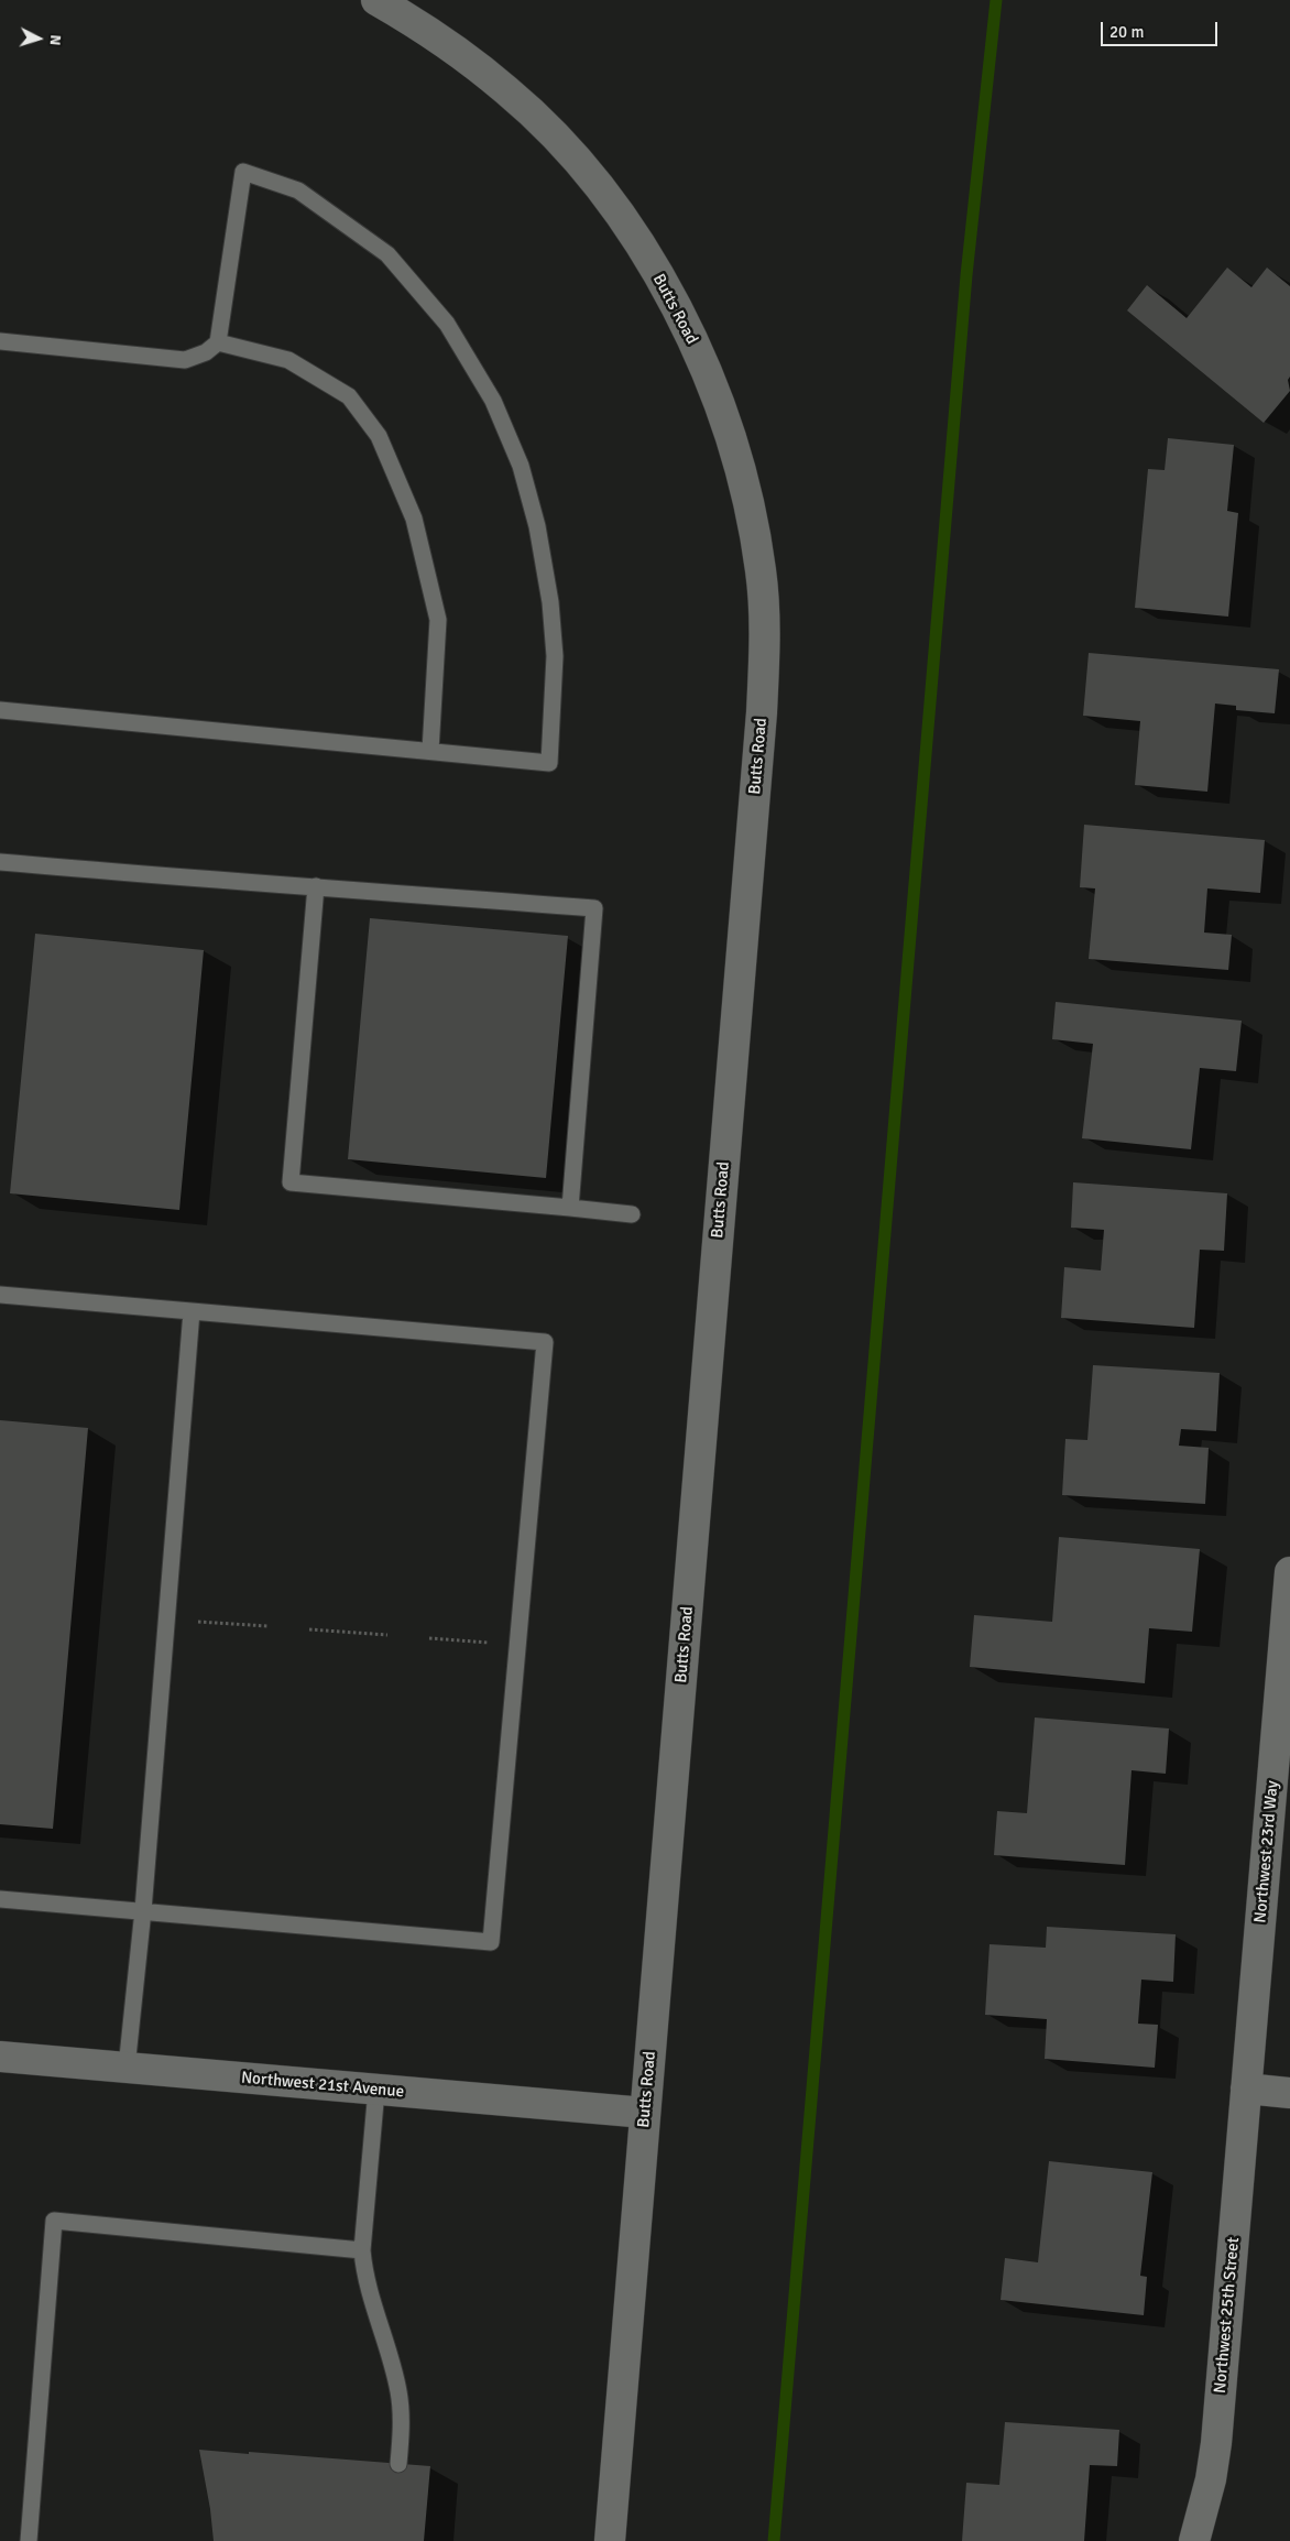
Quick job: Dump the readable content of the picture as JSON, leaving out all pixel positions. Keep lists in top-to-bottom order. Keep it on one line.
{"streets":{"street":["Butts Road","Northwest 23rd Way","Northwest 21st Avenue","Northwest 25th Street"]},"crossings":[["Butts Road","Northwest 21st Avenue"],["Northwest 23rd Way","Northwest 25th Street"]],"scale_bar":"20 m","north":"right"}
